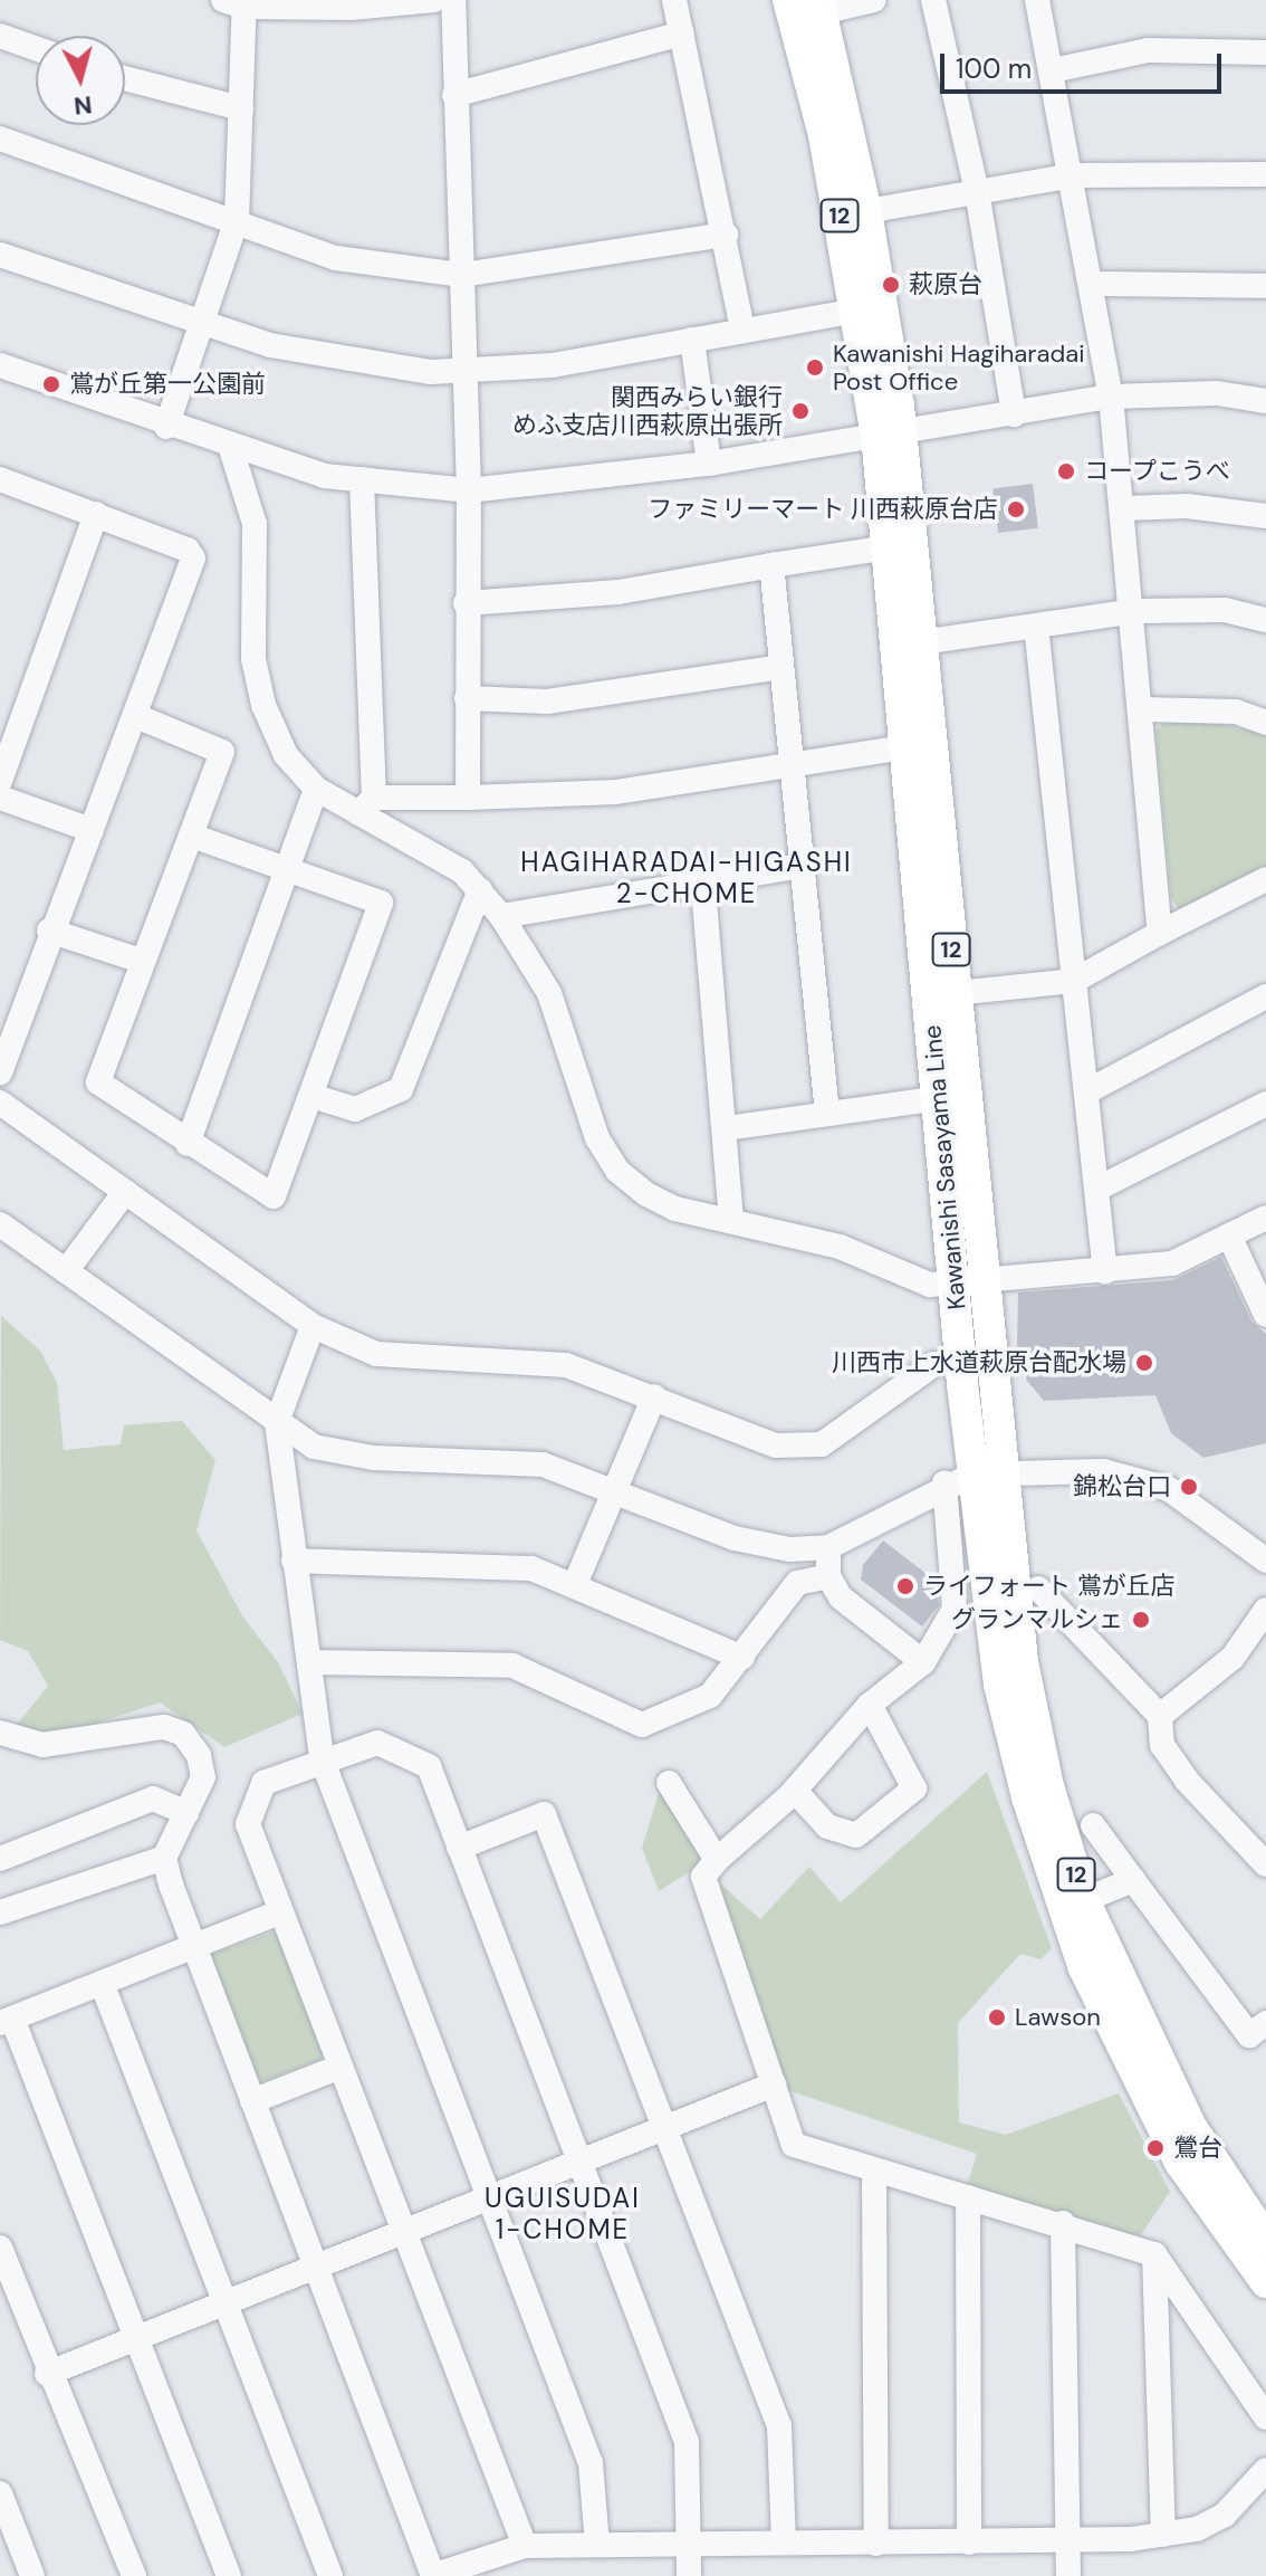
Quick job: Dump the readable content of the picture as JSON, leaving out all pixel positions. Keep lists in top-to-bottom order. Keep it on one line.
{"streets":{"main road":["12","Kawanishi Sasayama Line"]},"districts":["HAGIHARADAI-HIGASHI 2-CHOME","UGUISUDAI 1-CHOME"],"places":["萩原台","Kawanishi Hagiharadai Post Office","鴬が丘第一公園前","関西みらい銀行 めふ支店川西萩原出張所","コープこうべ","ファミリーマート 川西萩原台店","川西市上水道萩原台配水場","錦松台口","ライフォート 鴬が丘店","グランマルシェ","Lawson","鶯台"],"scale_bar":"100 m","north":"bottom"}
